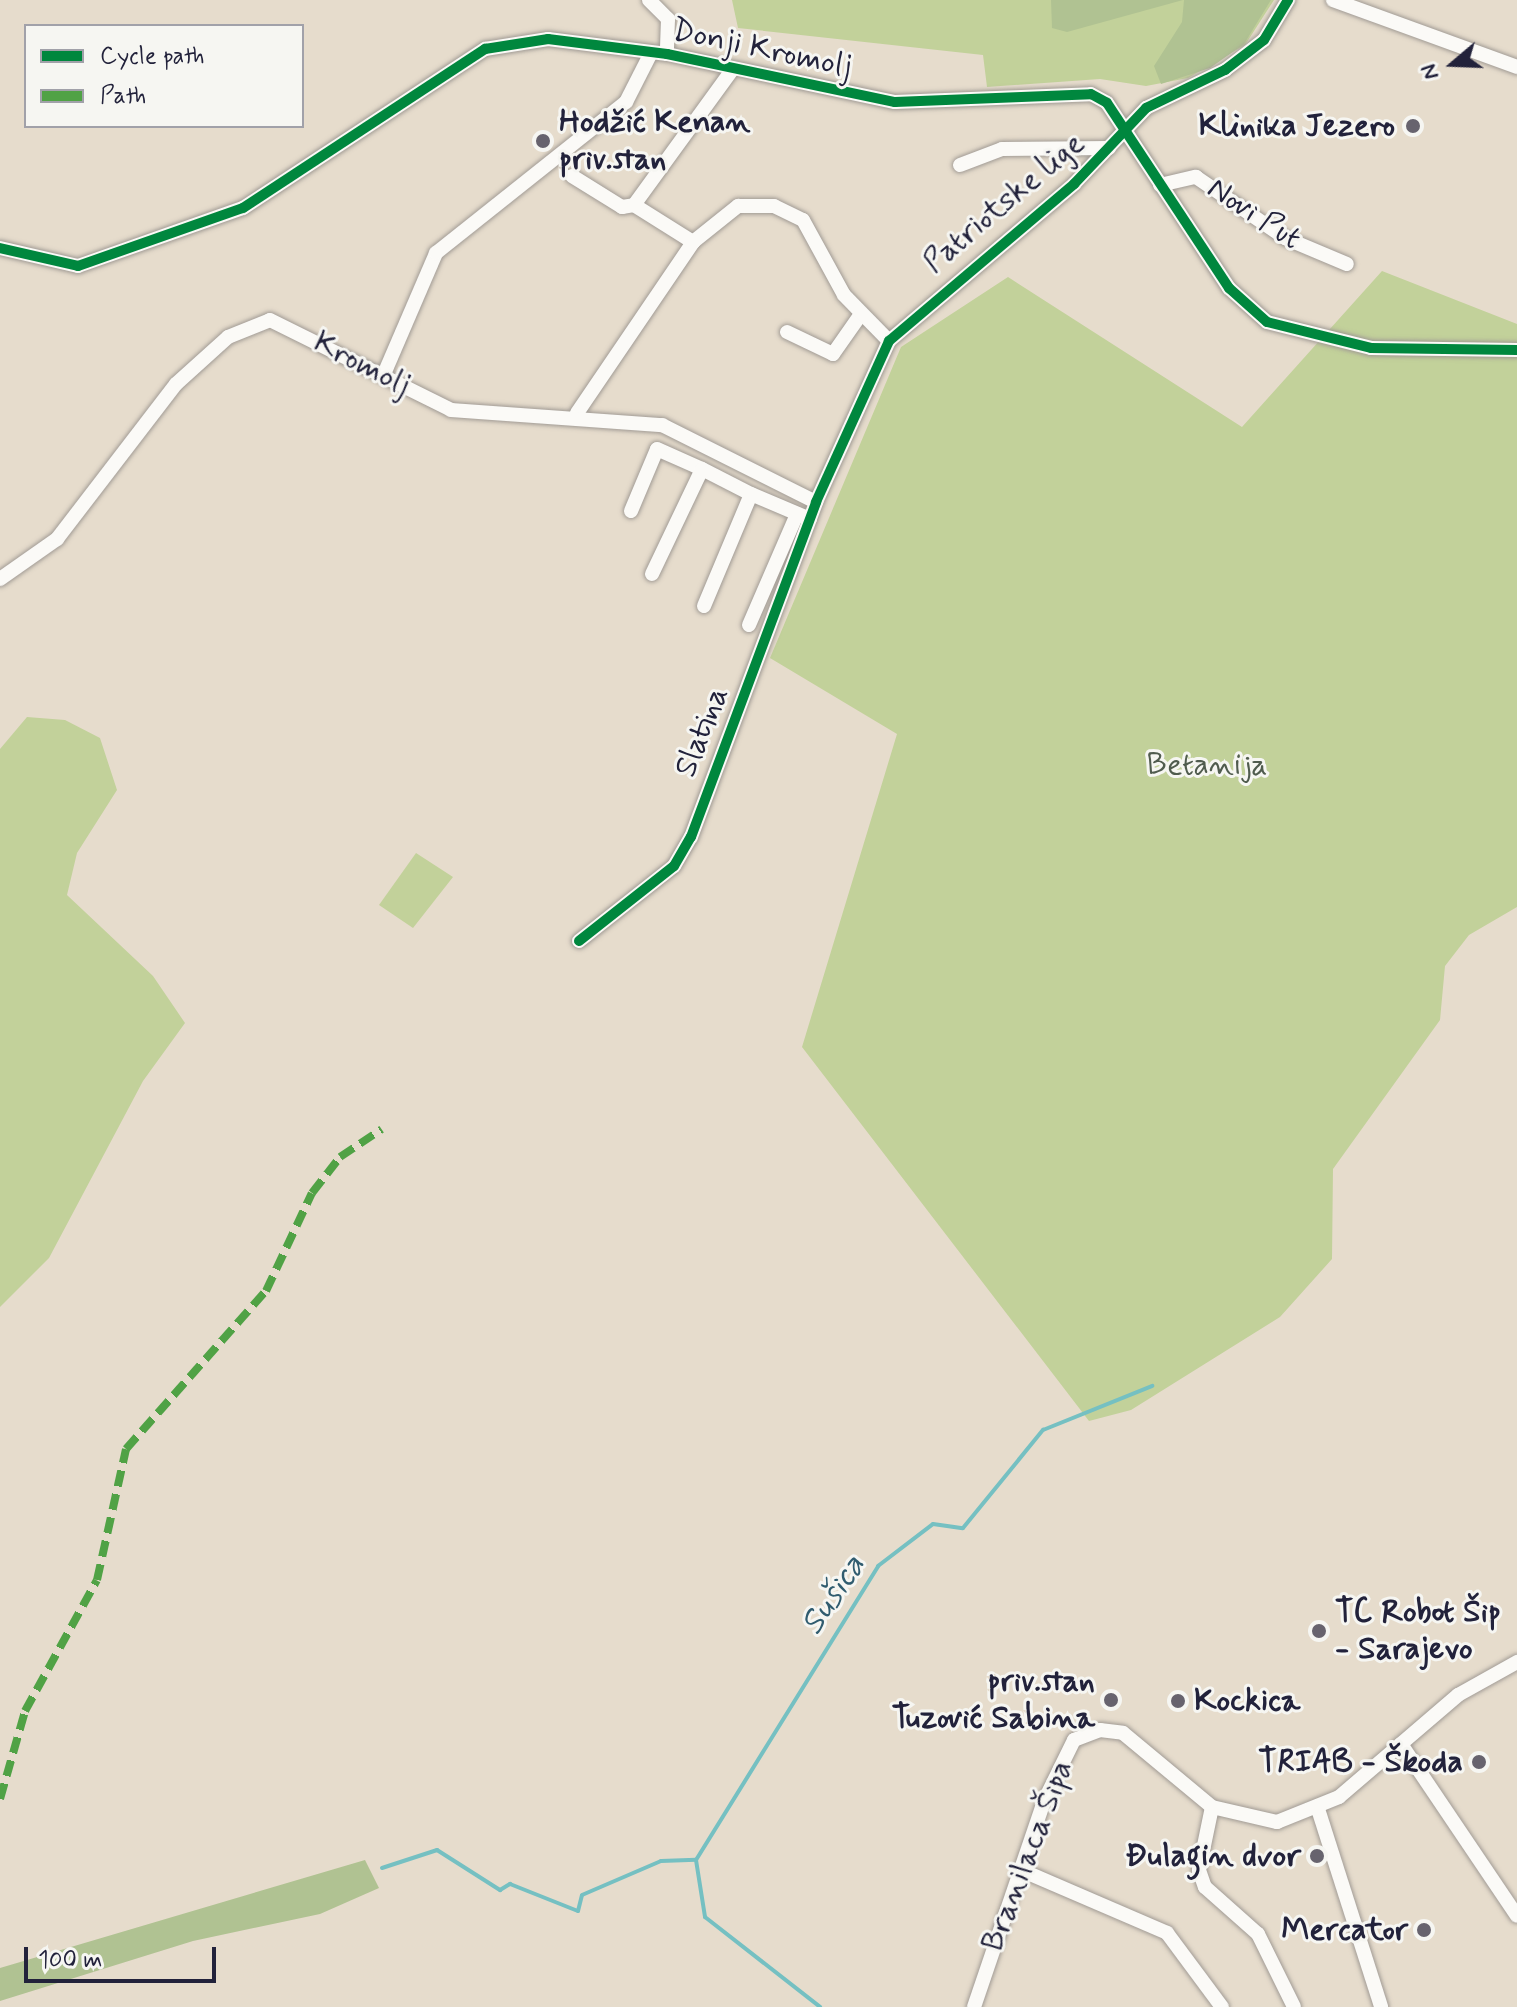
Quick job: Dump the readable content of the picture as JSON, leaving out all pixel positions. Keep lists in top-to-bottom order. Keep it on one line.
{"streets":{"street":["Donji Kromolj","Patriotske lige","Novi Put","Kromolj","Slatina","Branilaca Šipa"]},"crossings":[["Donji Kromolj","Patriotske lige"],["Patriotske lige","Kromolj"],["Patriotske lige","Slatina"],["Kromolj","Slatina"]],"water":["Sušica"],"parks":["Betanija"],"places":["Klinika Jezero","Hodžić Kenan priv.stan","TC Robot Šip - Sarajevo","priv.stan Tuzović Sabina","Kockica","TRIAB - Škoda","Đulagin dvor","Mercator"],"legend":["Cycle path","Path"],"scale_bar":"100 m","north":"left"}
